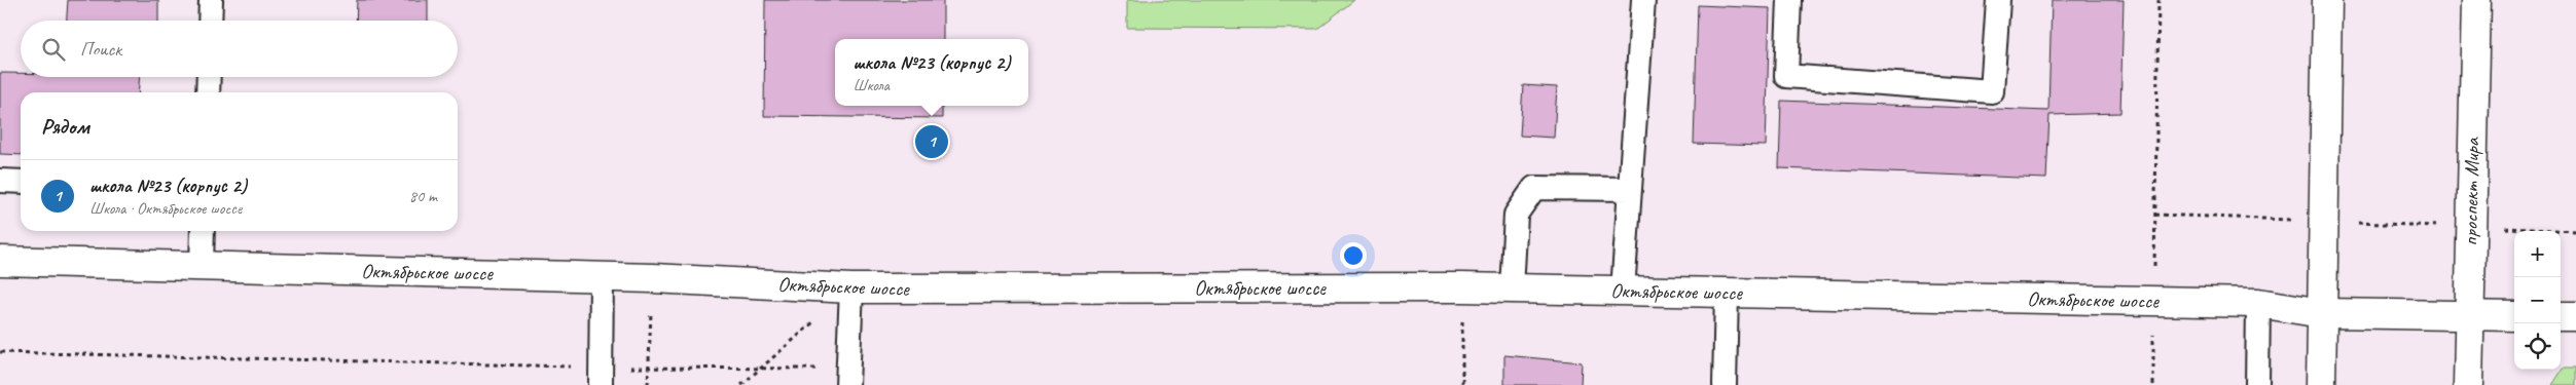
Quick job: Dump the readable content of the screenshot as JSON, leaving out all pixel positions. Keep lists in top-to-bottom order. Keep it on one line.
{"streets":{"street":["проспект Мира","Октябрьское шоссе"]},"crossings":[["проспект Мира","Октябрьское шоссе"]],"page":{"search":"Поиск","popup":["школа №23 (корпус 2)","Школа"],"heading":"Рядом","pins":"1","list":[{"mark":"1","name":"школа №23 (корпус 2)","note":"Школа · Октябрьское шоссе","value":"80 m"}],"map_buttons":["+","−"]}}
